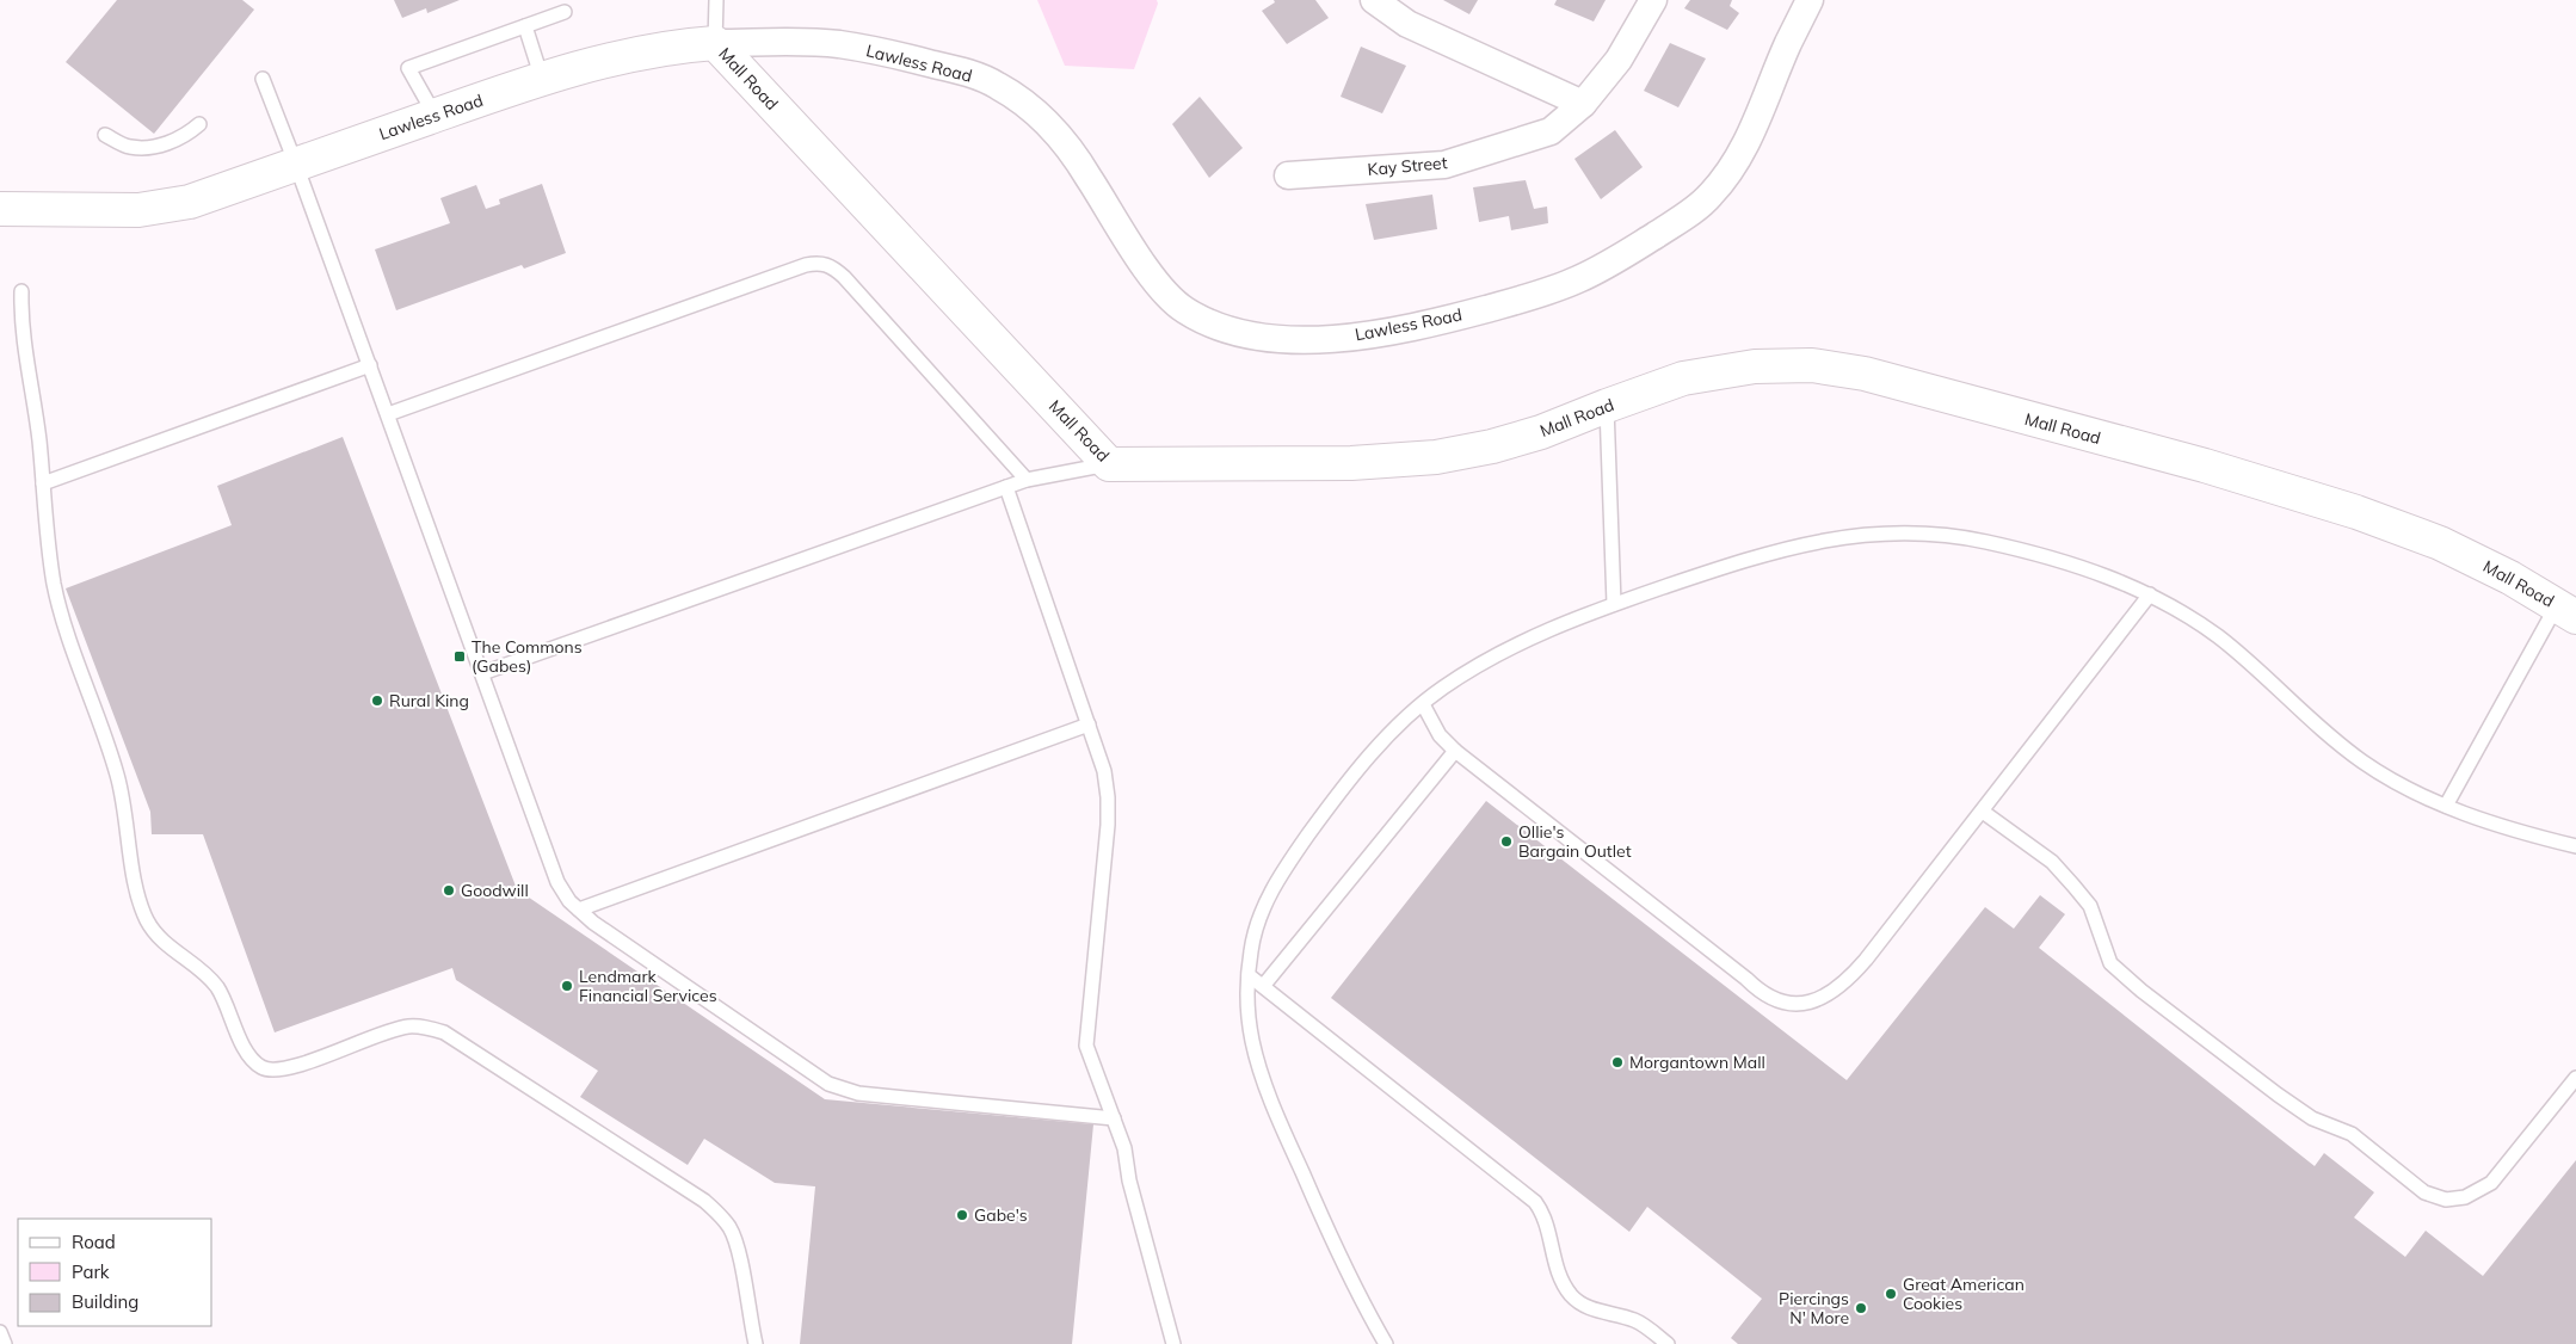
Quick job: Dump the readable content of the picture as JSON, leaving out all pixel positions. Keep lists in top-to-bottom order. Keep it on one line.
{"streets":{"street":["Lawless Road","Mall Road","Kay Street"]},"crossings":[["Lawless Road","Mall Road"]],"places":{"transit":["The Commons (Gabes)"],"other":["Rural King","Ollie's Bargain Outlet","Goodwill","Lendmark Financial Services","Morgantown Mall","Gabe's","Great American Cookies","Piercings N' More"]},"legend":["Road","Park","Building"]}
